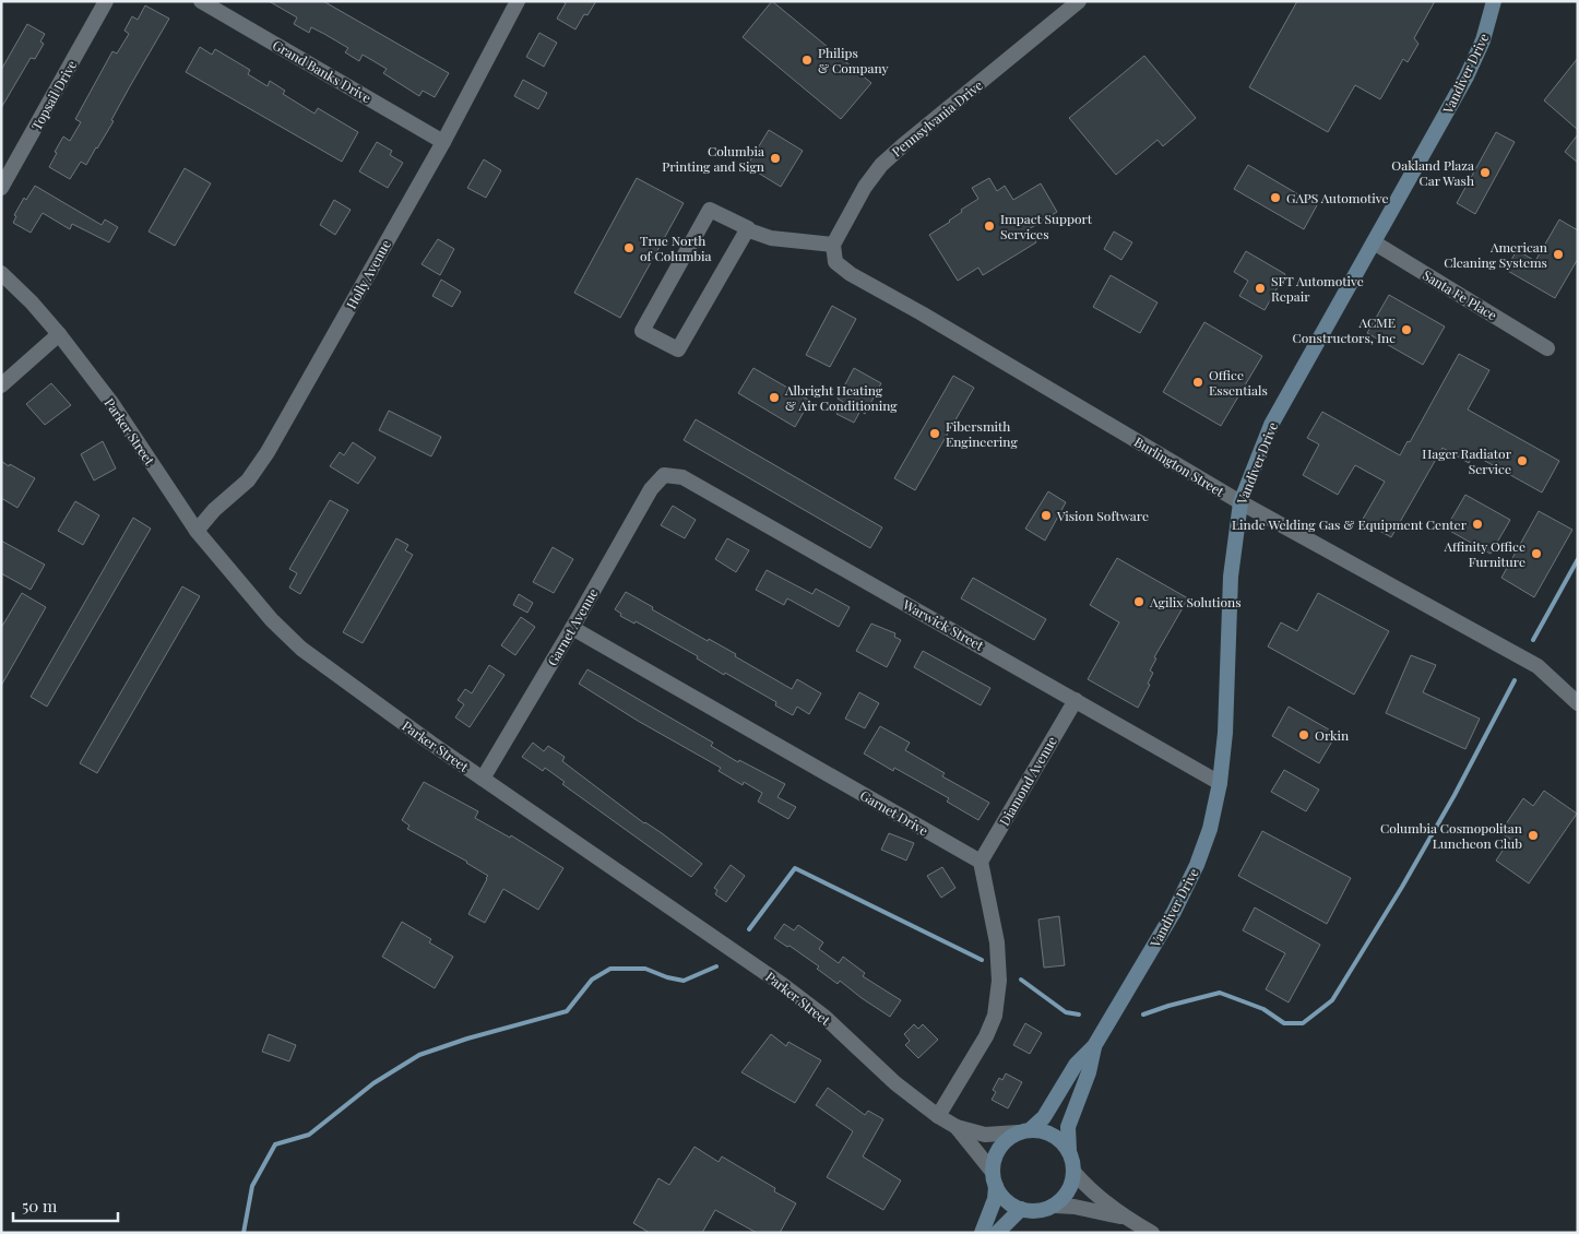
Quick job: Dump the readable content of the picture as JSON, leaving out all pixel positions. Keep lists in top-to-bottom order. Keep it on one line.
{"streets":{"main road":["Vandiver Drive"],"street":["Grand Banks Drive","Topsail Drive","Pennsylvania Drive","Holly Avenue","Santa Fe Place","Parker Street","Burlington Street","Warwick Street","Garnet Avenue","Diamond Avenue","Garnet Drive"]},"crossings":[["Grand Banks Drive","Holly Avenue"],["Vandiver Drive","Santa Fe Place"],["Vandiver Drive","Parker Street"],["Vandiver Drive","Burlington Street"],["Vandiver Drive","Warwick Street"],["Pennsylvania Drive","Burlington Street"],["Holly Avenue","Parker Street"],["Parker Street","Garnet Avenue"],["Warwick Street","Garnet Avenue"],["Warwick Street","Diamond Avenue"],["Garnet Avenue","Garnet Drive"],["Diamond Avenue","Garnet Drive"]],"places":["Philips & Company","Columbia Printing and Sign","Oakland Plaza Car Wash","GAPS Automotive","Impact Support Services","True North of Columbia","American Cleaning Systems","SFT Automotive Repair","ACME Constructors, Inc","Office Essentials","Albright Heating & Air Conditioning","Fibersmith Engineering","Hager Radiator Service","Vision Software","Linde Welding Gas & Equipment Center","Affinity Office Furniture","Agilix Solutions","Orkin","Columbia Cosmopolitan Luncheon Club"],"scale_bar":"50 m"}
